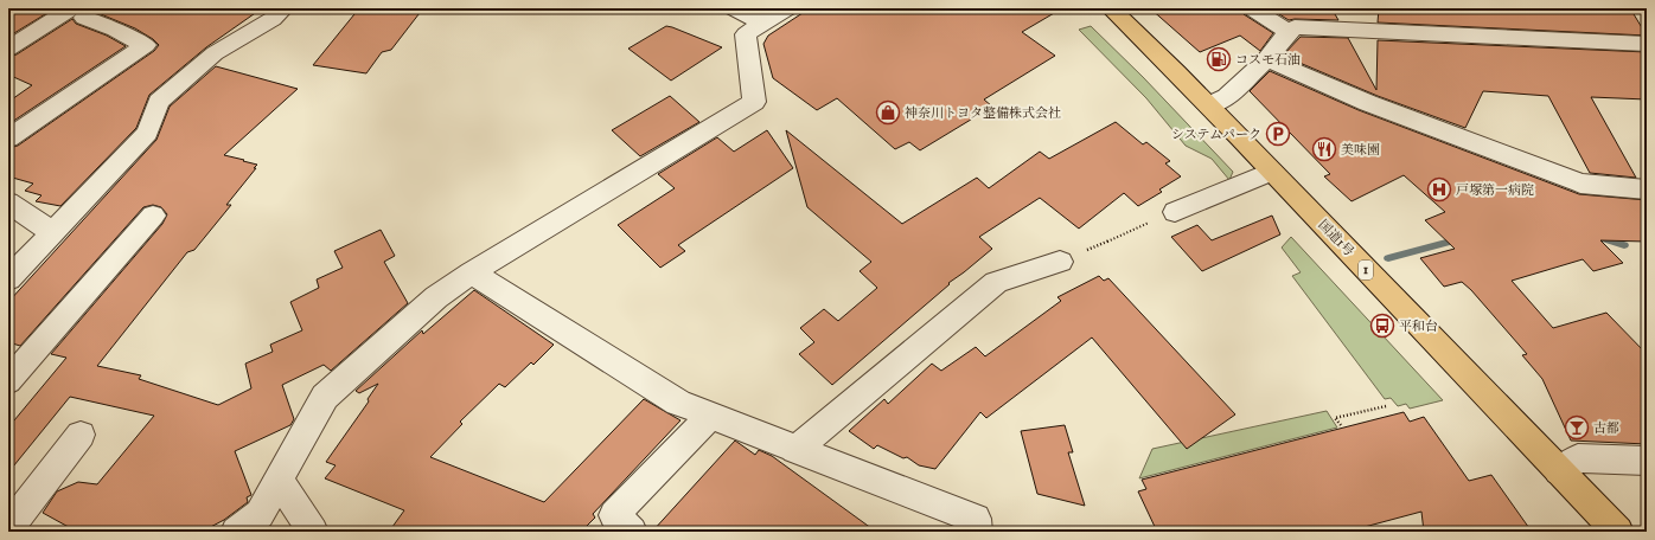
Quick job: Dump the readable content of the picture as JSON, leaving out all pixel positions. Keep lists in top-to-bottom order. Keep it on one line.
{"streets":{"highway":["国道1号","1"]},"places":{"fuel station":["コスモ石油"],"shop":["神奈川トヨタ整備株式会社"],"parking":["システムパーク"],"restaurant":["美味園"],"hospital":["戸塚第一病院"],"bus stop":["平和台"],"bar":["古都"]}}
